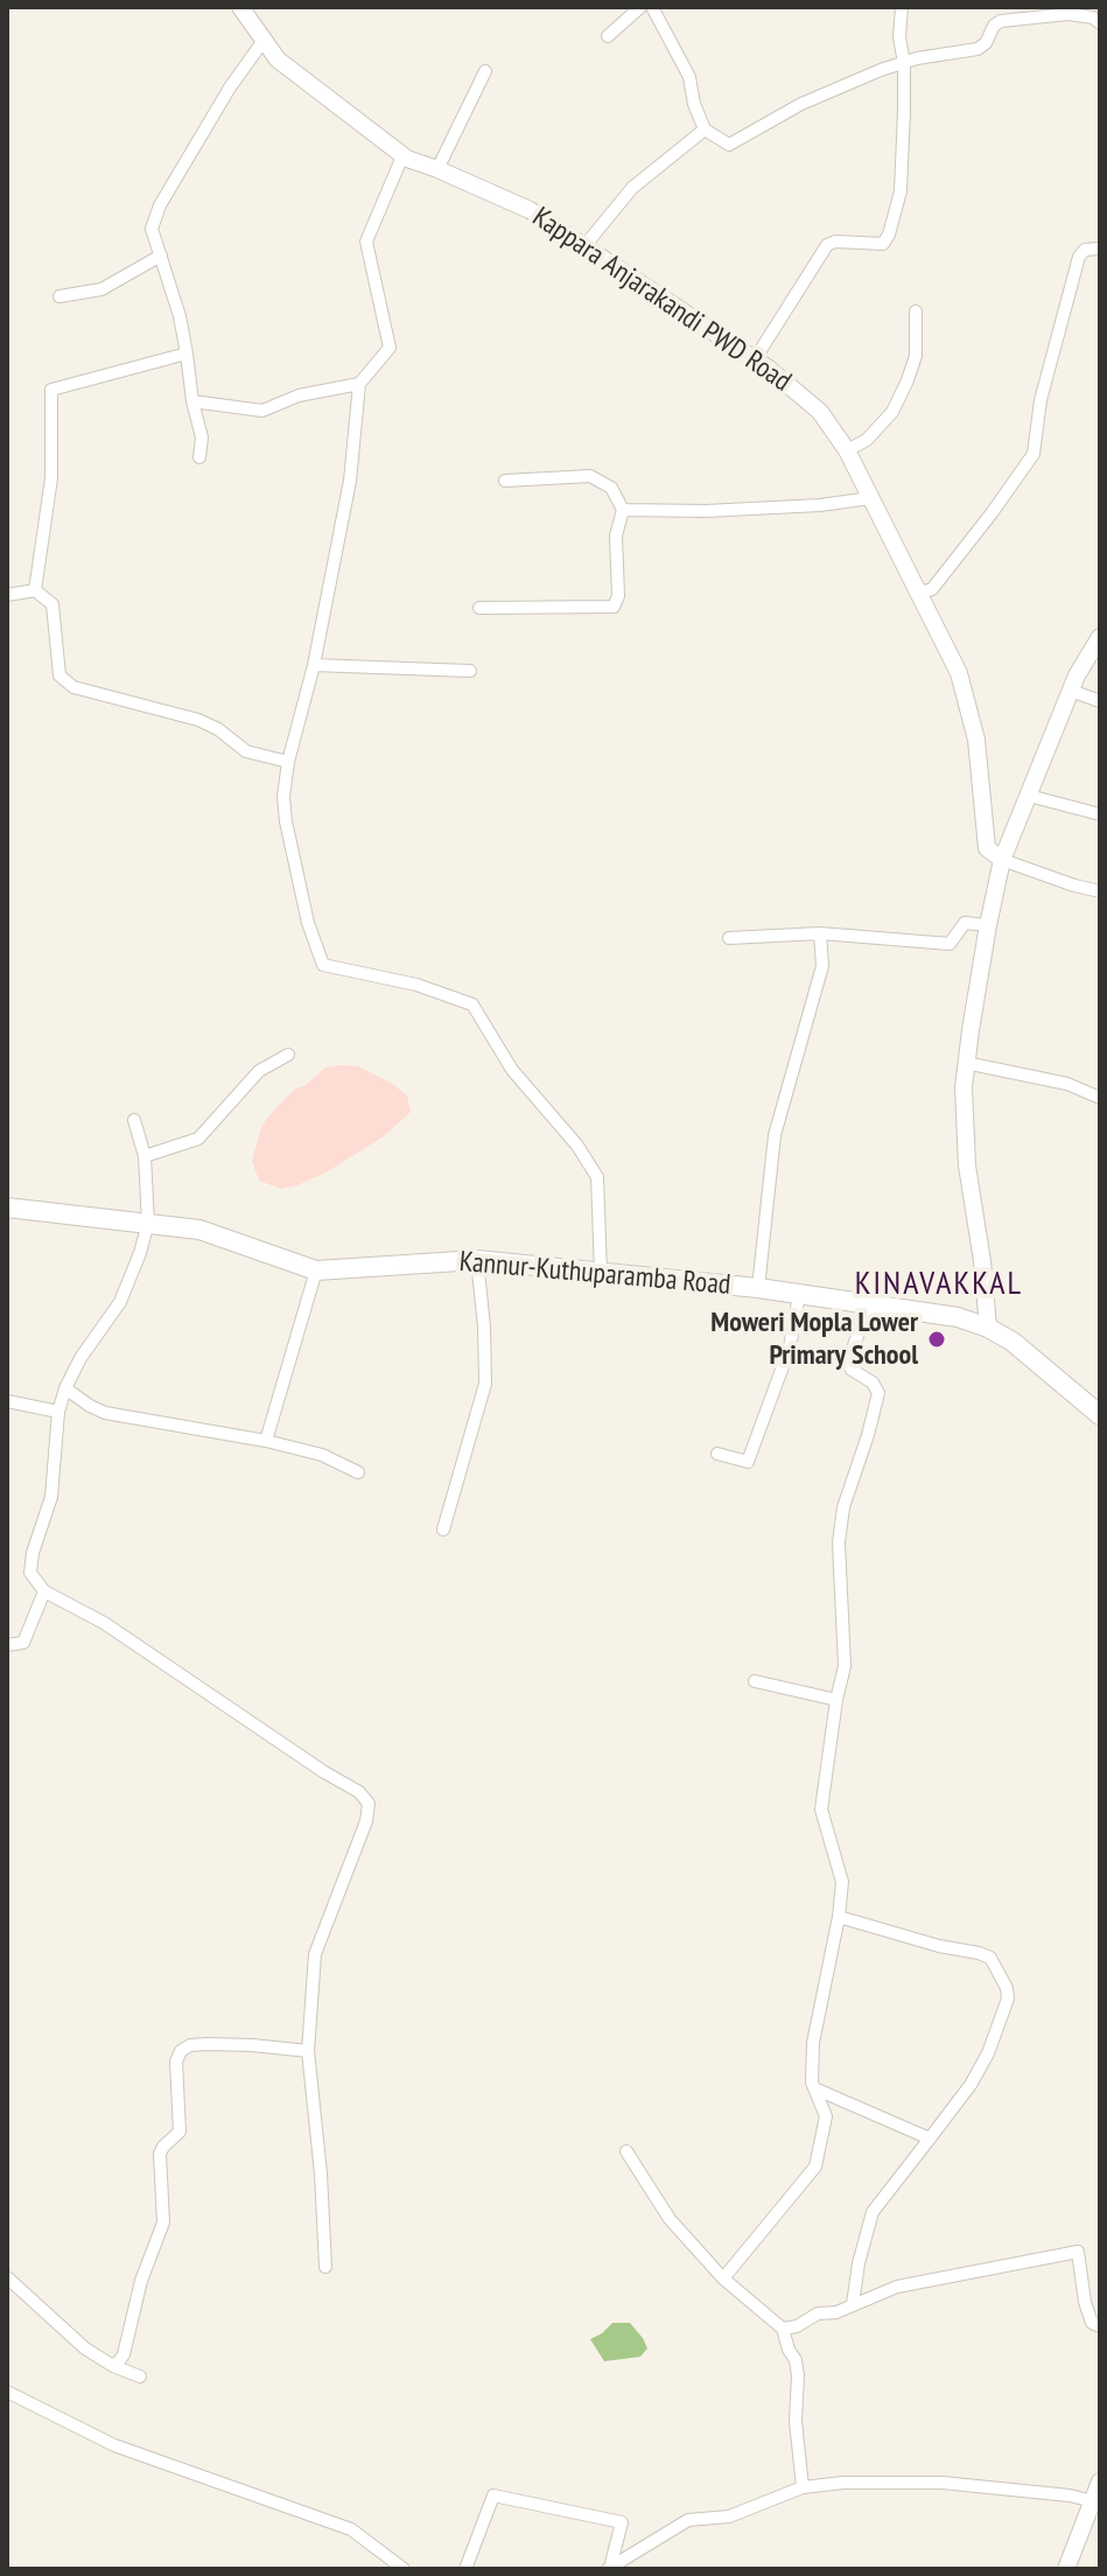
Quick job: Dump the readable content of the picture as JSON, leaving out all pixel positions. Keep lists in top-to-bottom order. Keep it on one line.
{"streets":{"main road":["Kappara Anjarakandi PWD Road","Kannur-Kuthuparamba Road"]},"districts":["KINAVAKKAL"],"places":["Moweri Mopla Lower Primary School"]}
